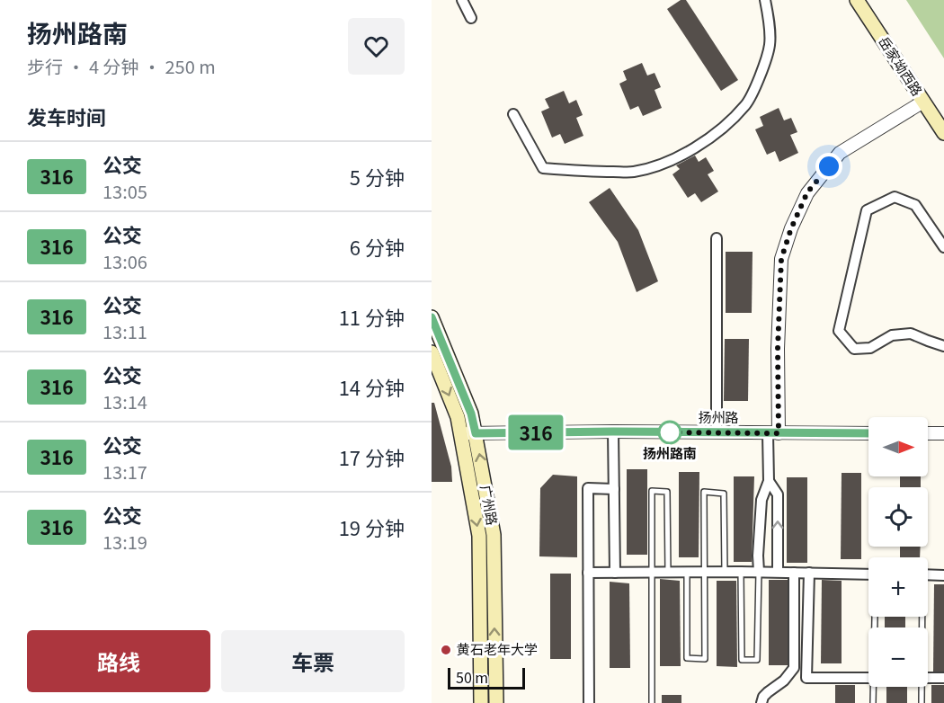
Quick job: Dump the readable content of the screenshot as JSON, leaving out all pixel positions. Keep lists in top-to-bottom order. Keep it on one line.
{"streets":{"main road":["岳家坳西路","广州路"],"street":["扬州路"]},"crossings":[["扬州路","广州路"]],"places":["扬州路南","黄石老年大学"],"lines":["bus line 316"],"scale_bar":"50 m","north":"right","page":{"heading":[["扬州路南","步行 · 4 分钟 · 250 m"],"发车时间"],"on_map":"316","list":[{"mark":"316","name":"公交","note":"13:05","value":"5 分钟"},{"mark":"316","name":"公交","note":"13:06","value":"6 分钟"},{"mark":"316","name":"公交","note":"13:11","value":"11 分钟"},{"mark":"316","name":"公交","note":"13:14","value":"14 分钟"},{"mark":"316","name":"公交","note":"13:17","value":"17 分钟"},{"mark":"316","name":"公交","note":"13:19","value":"19 分钟"}],"map_buttons":["+","−"],"buttons":["路线","车票"],"scale":"50 m"}}
